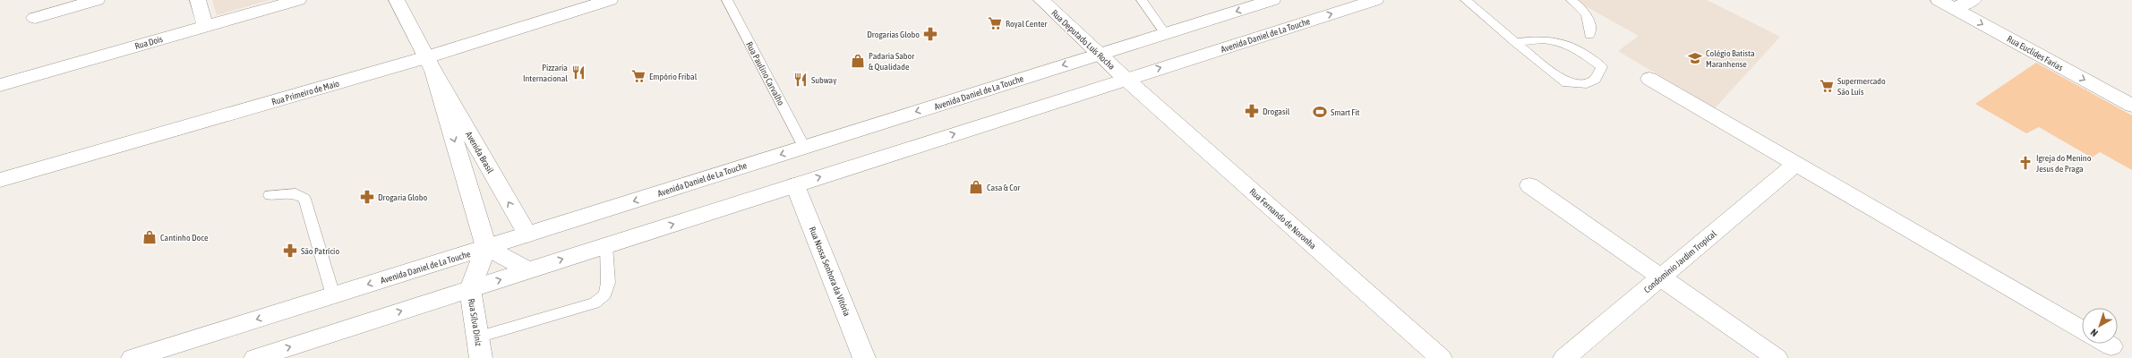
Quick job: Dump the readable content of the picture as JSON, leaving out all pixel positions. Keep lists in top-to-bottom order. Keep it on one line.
{"streets":{"street":["Avenida Daniel de La Touche","Rua Deputado Luís Rocha","Rua Dois","Rua Euclídes Farias","Rua Primeiro de Maio","Avenida Brasil","Rua Fernando de Noronha","Condomínio Jardim Tropical","Rua Nossa Senhora da Vitória","Rua Silva Diniz"],"lane":["Rua Paulino Carvalho"]},"crossings":[["Avenida Daniel de La Touche","Rua Deputado Luís Rocha"],["Avenida Daniel de La Touche","Rua Paulino Carvalho"],["Avenida Daniel de La Touche","Avenida Brasil"],["Avenida Daniel de La Touche","Rua Fernando de Noronha"],["Avenida Daniel de La Touche","Rua Nossa Senhora da Vitória"],["Avenida Daniel de La Touche","Rua Silva Diniz"],["Rua Deputado Luís Rocha","Rua Fernando de Noronha"],["Rua Primeiro de Maio","Avenida Brasil"],["Avenida Brasil","Rua Silva Diniz"]],"one_way":["Rua Euclídes Farias"],"places":{"supermarket":["Royal Center","Empório Fribal","Supermercado São Luís"],"pharmacy":["Drogarias Globo","Drogasil","Drogaria Globo","São Patrício"],"school or university":["Colégio Batista Maranhense"],"shop":["Padaria Sabor & Qualidade","Casa & Cor","Cantinho Doce"],"restaurant":["Pizzaria Internacional","Subway"],"sports":["Smart Fit"],"church":["Igreja do Menino Jesus de Praga"]},"north":"bottom left"}
